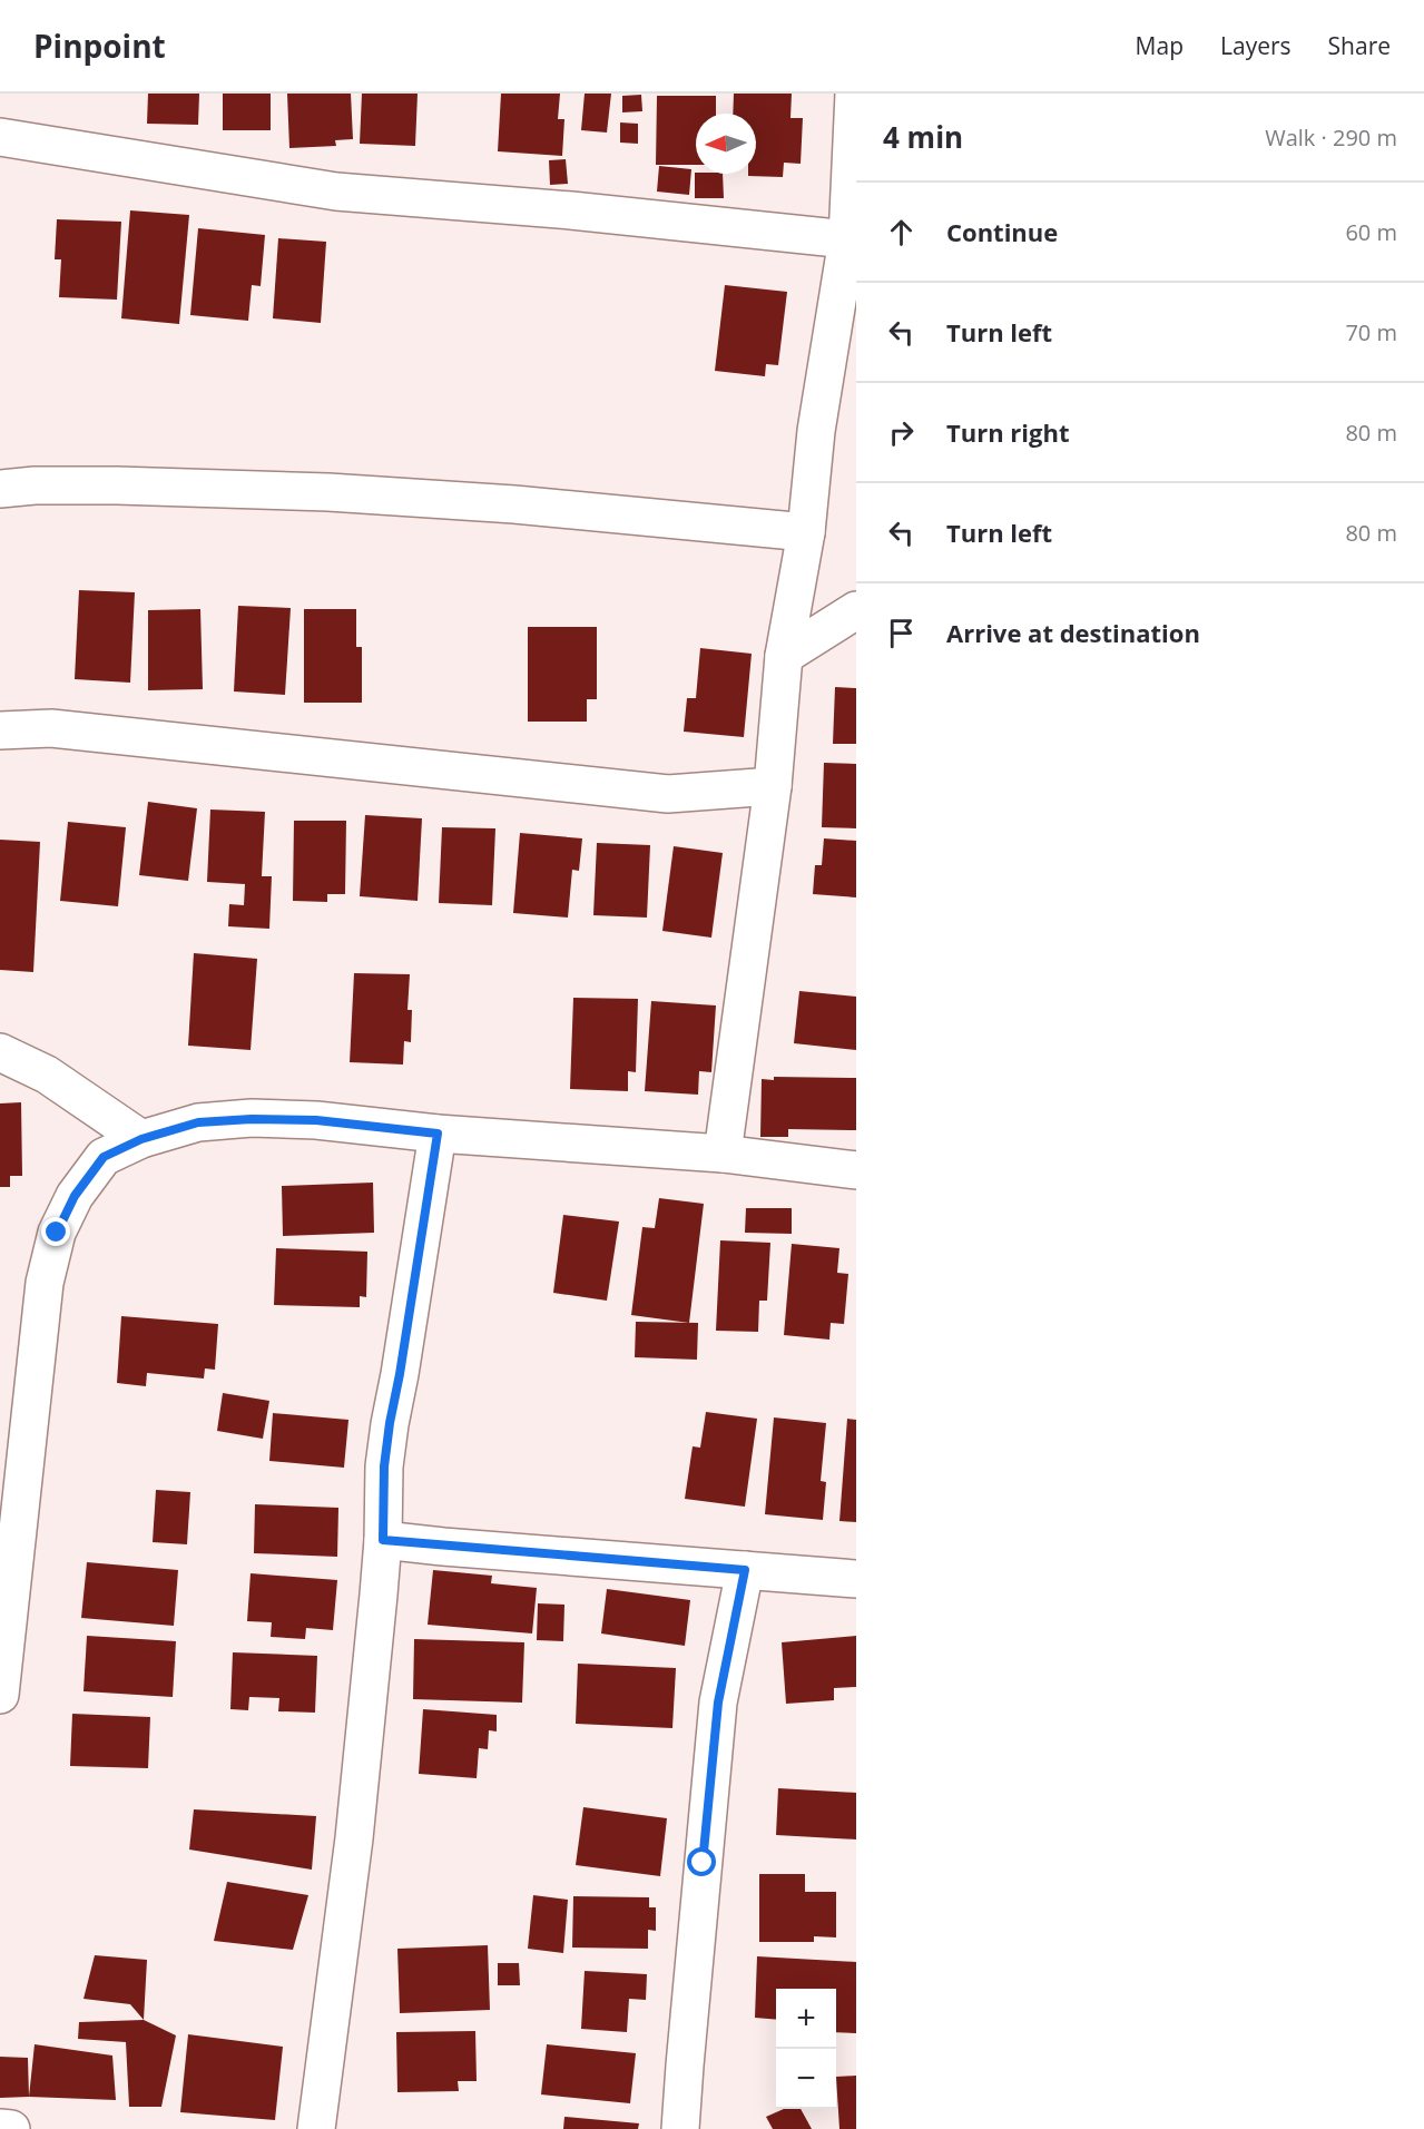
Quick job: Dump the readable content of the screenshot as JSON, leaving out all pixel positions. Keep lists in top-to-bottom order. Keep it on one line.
{"north":"left","page":{"header":"Pinpoint","nav":["Map","Layers","Share"],"heading":["4 min","Walk · 290 m"],"list":[["Continue","60 m"],["Turn left","70 m"],["Turn right","80 m"],["Turn left","80 m"],"Arrive at destination"],"map_buttons":["+","−"]}}
